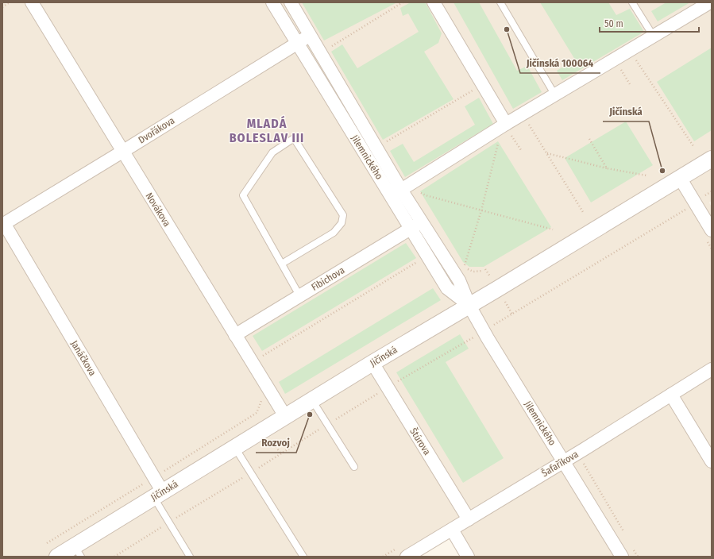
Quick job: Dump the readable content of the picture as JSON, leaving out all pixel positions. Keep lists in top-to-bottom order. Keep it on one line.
{"streets":{"street":["Dvořákova","Jilemnického","Novákova","Fibichova","Jičínská","Janáčkova","Štúrova","Šafaříkova"]},"crossings":[["Dvořákova","Jilemnického"],["Dvořákova","Novákova"],["Dvořákova","Janáčkova"],["Jilemnického","Fibichova"],["Jilemnického","Jičínská"],["Jilemnického","Šafaříkova"],["Novákova","Fibichova"],["Novákova","Jičínská"],["Jičínská","Janáčkova"],["Jičínská","Štúrova"],["Štúrova","Šafaříkova"]],"districts":["MLADÁ BOLESLAV III"],"places":["Jičínská 100064","Jičínská","Rozvoj"],"scale_bar":"50 m"}
